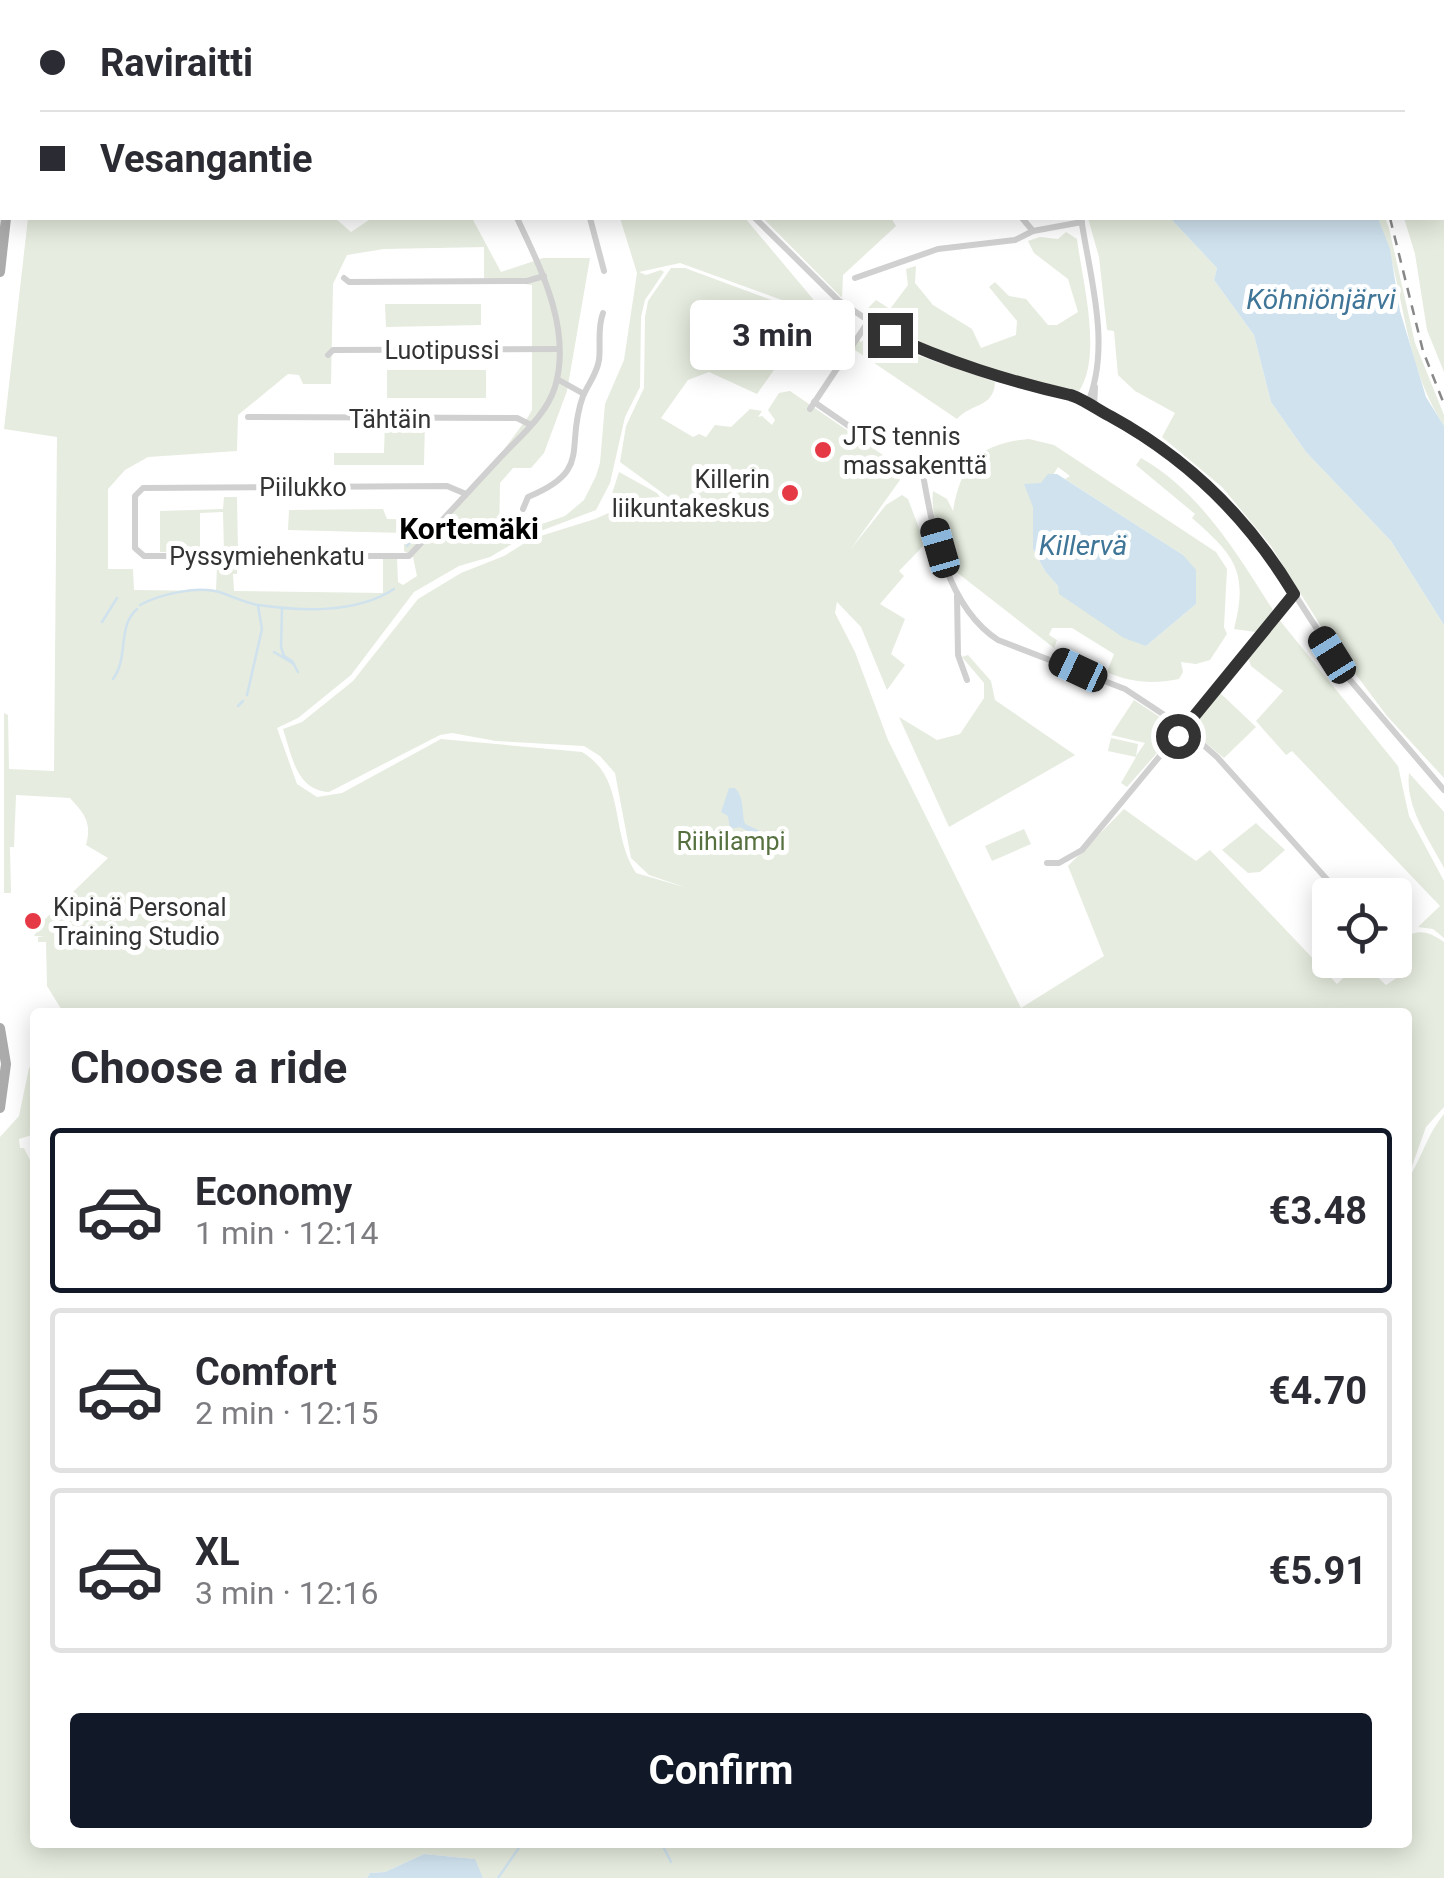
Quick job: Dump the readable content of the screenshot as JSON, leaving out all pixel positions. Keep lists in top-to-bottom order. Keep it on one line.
{"streets":{"street":["Luotipussi","Tähtäin","Piilukko","Pyssymiehenkatu"]},"crossings":[["Luotipussi","Pyssymiehenkatu"],["Tähtäin","Pyssymiehenkatu"],["Piilukko","Pyssymiehenkatu"]],"districts":["Kortemäki"],"water":["Köhniönjärvi","Killervä"],"parks":["Riihilampi"],"places":["JTS tennis massakenttä","Killerin liikuntakeskus","Kipinä Personal Training Studio"],"page":{"banner":["Raviraitti","Vesangantie"],"bubble":"3 min","heading":"Choose a ride","list":[{"name":"Economy","note":"1 min · 12:14","value":"€3.48"},{"name":"Comfort","note":"2 min · 12:15","value":"€4.70"},{"name":"XL","note":"3 min · 12:16","value":"€5.91"}],"buttons":"Confirm"}}
